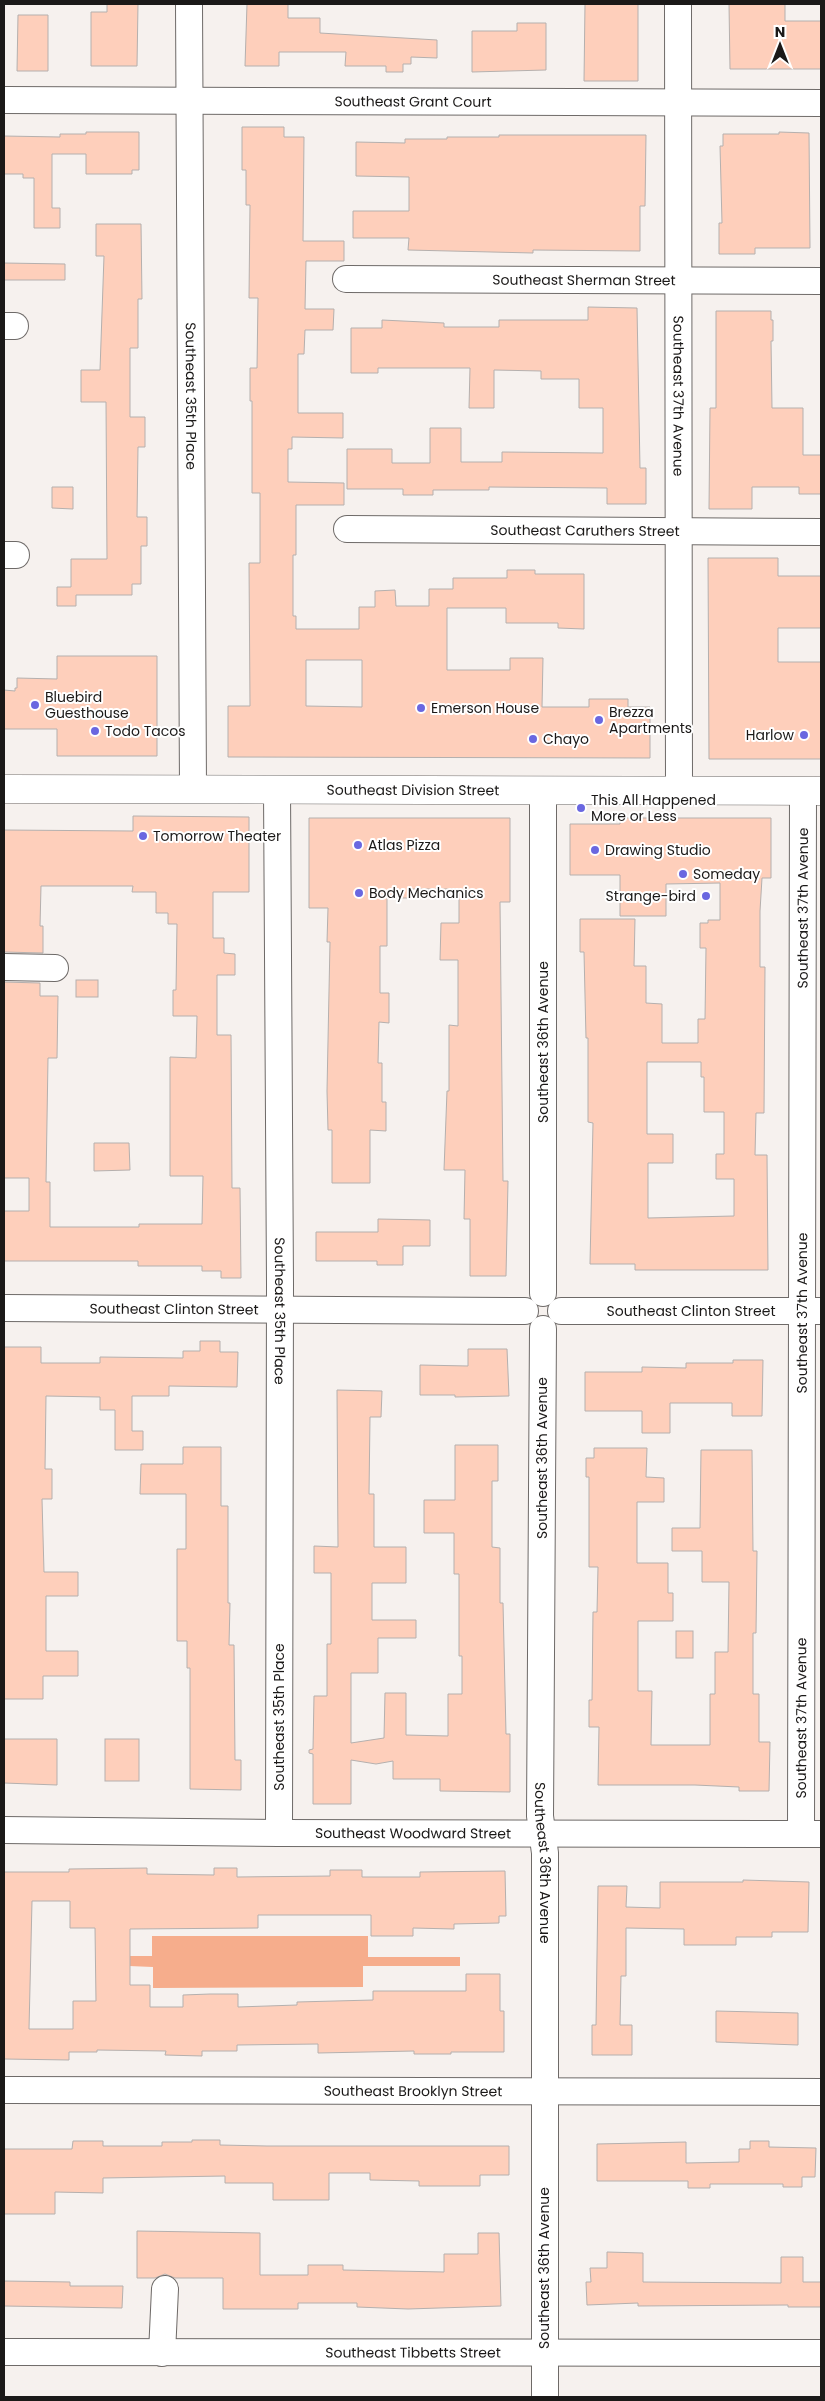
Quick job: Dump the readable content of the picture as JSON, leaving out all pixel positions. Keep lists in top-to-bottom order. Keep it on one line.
{"streets":{"main road":["Southeast Division Street"],"street":["Southeast Grant Court","Southeast Sherman Street","Southeast 35th Place","Southeast 37th Avenue","Southeast Caruthers Street","Southeast 36th Avenue","Southeast Clinton Street","Southeast Woodward Street","Southeast Brooklyn Street","Southeast Tibbetts Street"]},"crossings":[["Southeast Grant Court","Southeast 35th Place"],["Southeast Grant Court","Southeast 37th Avenue"],["Southeast Sherman Street","Southeast 37th Avenue"],["Southeast 35th Place","Southeast Division Street"],["Southeast 35th Place","Southeast Clinton Street"],["Southeast 35th Place","Southeast Woodward Street"],["Southeast 37th Avenue","Southeast Caruthers Street"],["Southeast 37th Avenue","Southeast Division Street"],["Southeast 37th Avenue","Southeast Clinton Street"],["Southeast 37th Avenue","Southeast Woodward Street"],["Southeast Division Street","Southeast 36th Avenue"],["Southeast 36th Avenue","Southeast Clinton Street"],["Southeast 36th Avenue","Southeast Woodward Street"],["Southeast 36th Avenue","Southeast Brooklyn Street"],["Southeast 36th Avenue","Southeast Tibbetts Street"]],"places":["Bluebird Guesthouse","Emerson House","Brezza Apartments","Todo Tacos","Harlow","Chayo","This All Happened More or Less","Tomorrow Theater","Atlas Pizza","Drawing Studio","Someday","Body Mechanics","Strange-bird"],"north":"top"}
